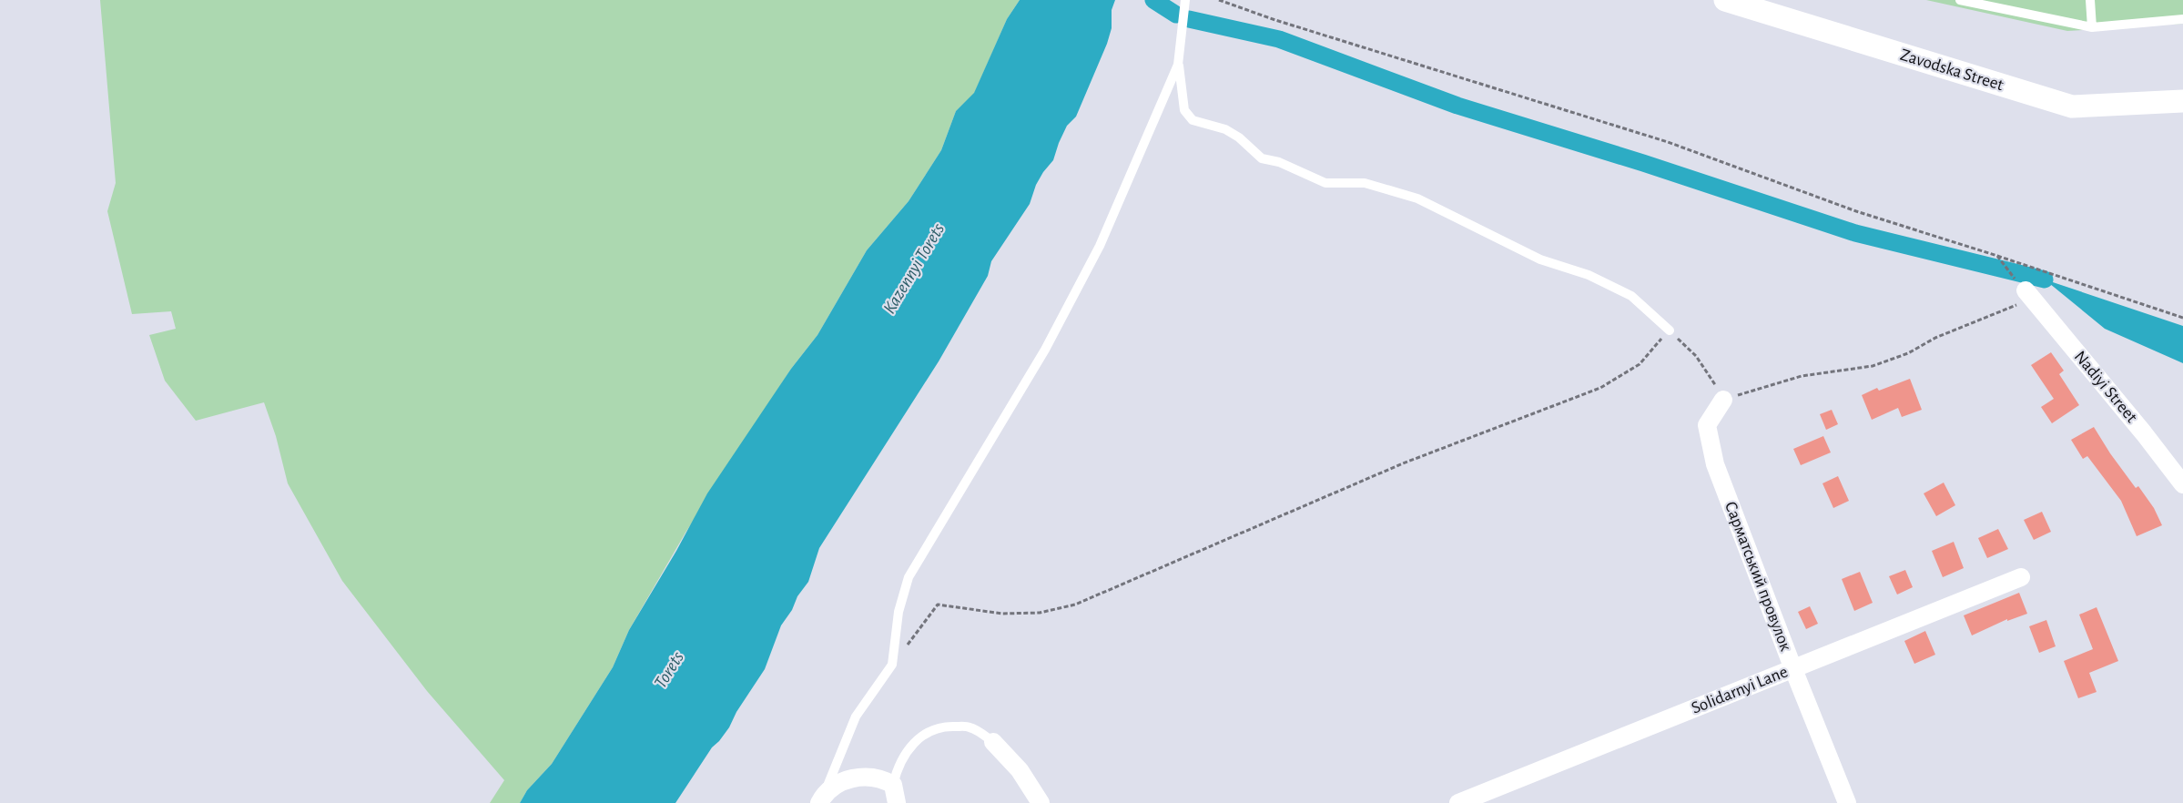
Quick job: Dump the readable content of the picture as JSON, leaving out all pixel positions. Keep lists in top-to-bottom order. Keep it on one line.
{"streets":{"street":["Zavodska Street","Nadiyi Street","Сарматський провулок","Solidarnyi Lane"]},"crossings":[["Сарматський провулок","Solidarnyi Lane"]],"water":["Kazennyi Torets","Torets"]}
